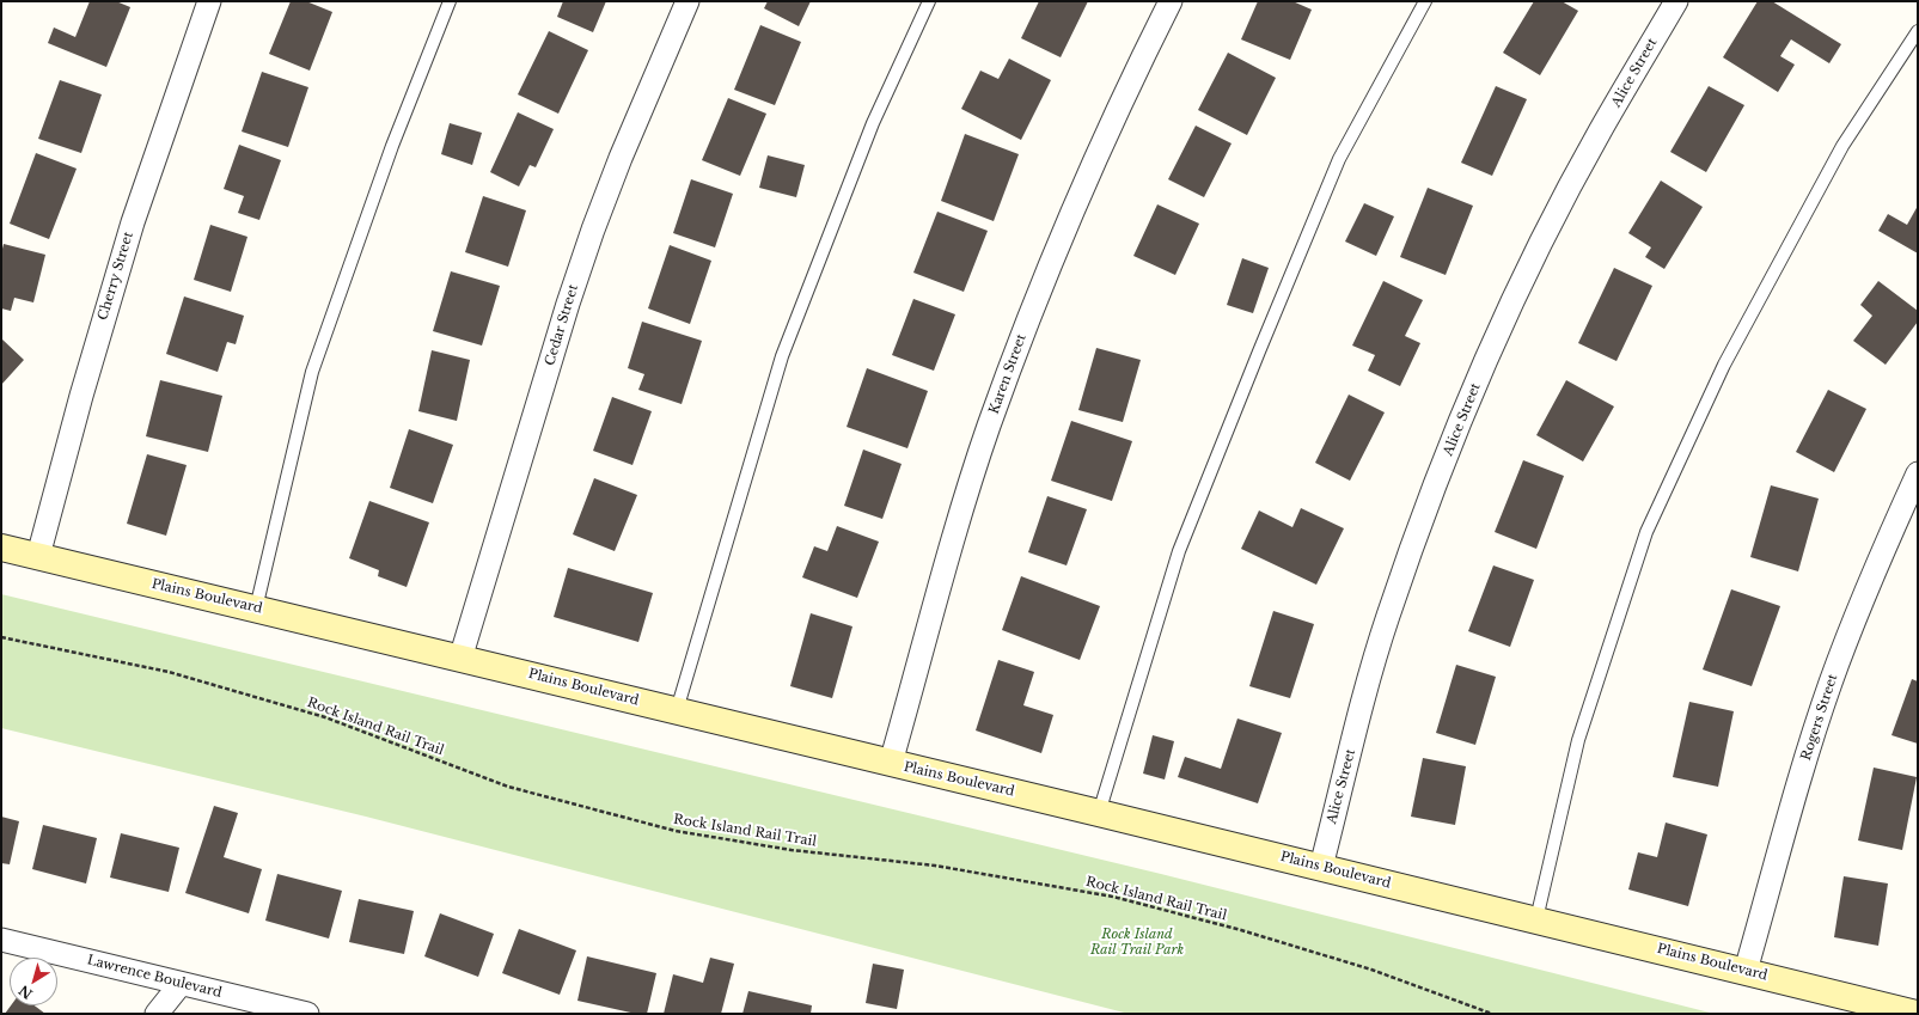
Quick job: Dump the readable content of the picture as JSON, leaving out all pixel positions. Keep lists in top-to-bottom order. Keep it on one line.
{"streets":{"main road":["Plains Boulevard"],"street":["Alice Street","Cherry Street","Cedar Street","Karen Street","Rogers Street","Lawrence Boulevard"],"path":["Rock Island Rail Trail"]},"crossings":[["Alice Street","Plains Boulevard"],["Cherry Street","Plains Boulevard"],["Cedar Street","Plains Boulevard"],["Karen Street","Plains Boulevard"],["Plains Boulevard","Rogers Street"]],"parks":["Rock Island Rail Trail Park"],"north":"bottom left"}
